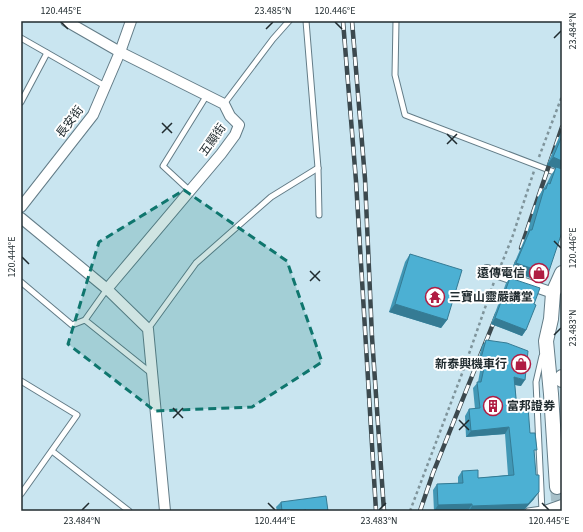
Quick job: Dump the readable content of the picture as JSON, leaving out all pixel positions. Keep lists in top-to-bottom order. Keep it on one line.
{"streets":{"street":["長安街","五顯街"]},"places":{"shop":["遠傳電信","新泰興機車行"],"temple":["三寶山靈嚴講堂"],"building":["富邦證券"]},"coordinates":["120.445°E","23.485°N","120.446°E","23.484°N","120.444°E","23.483°N"]}
